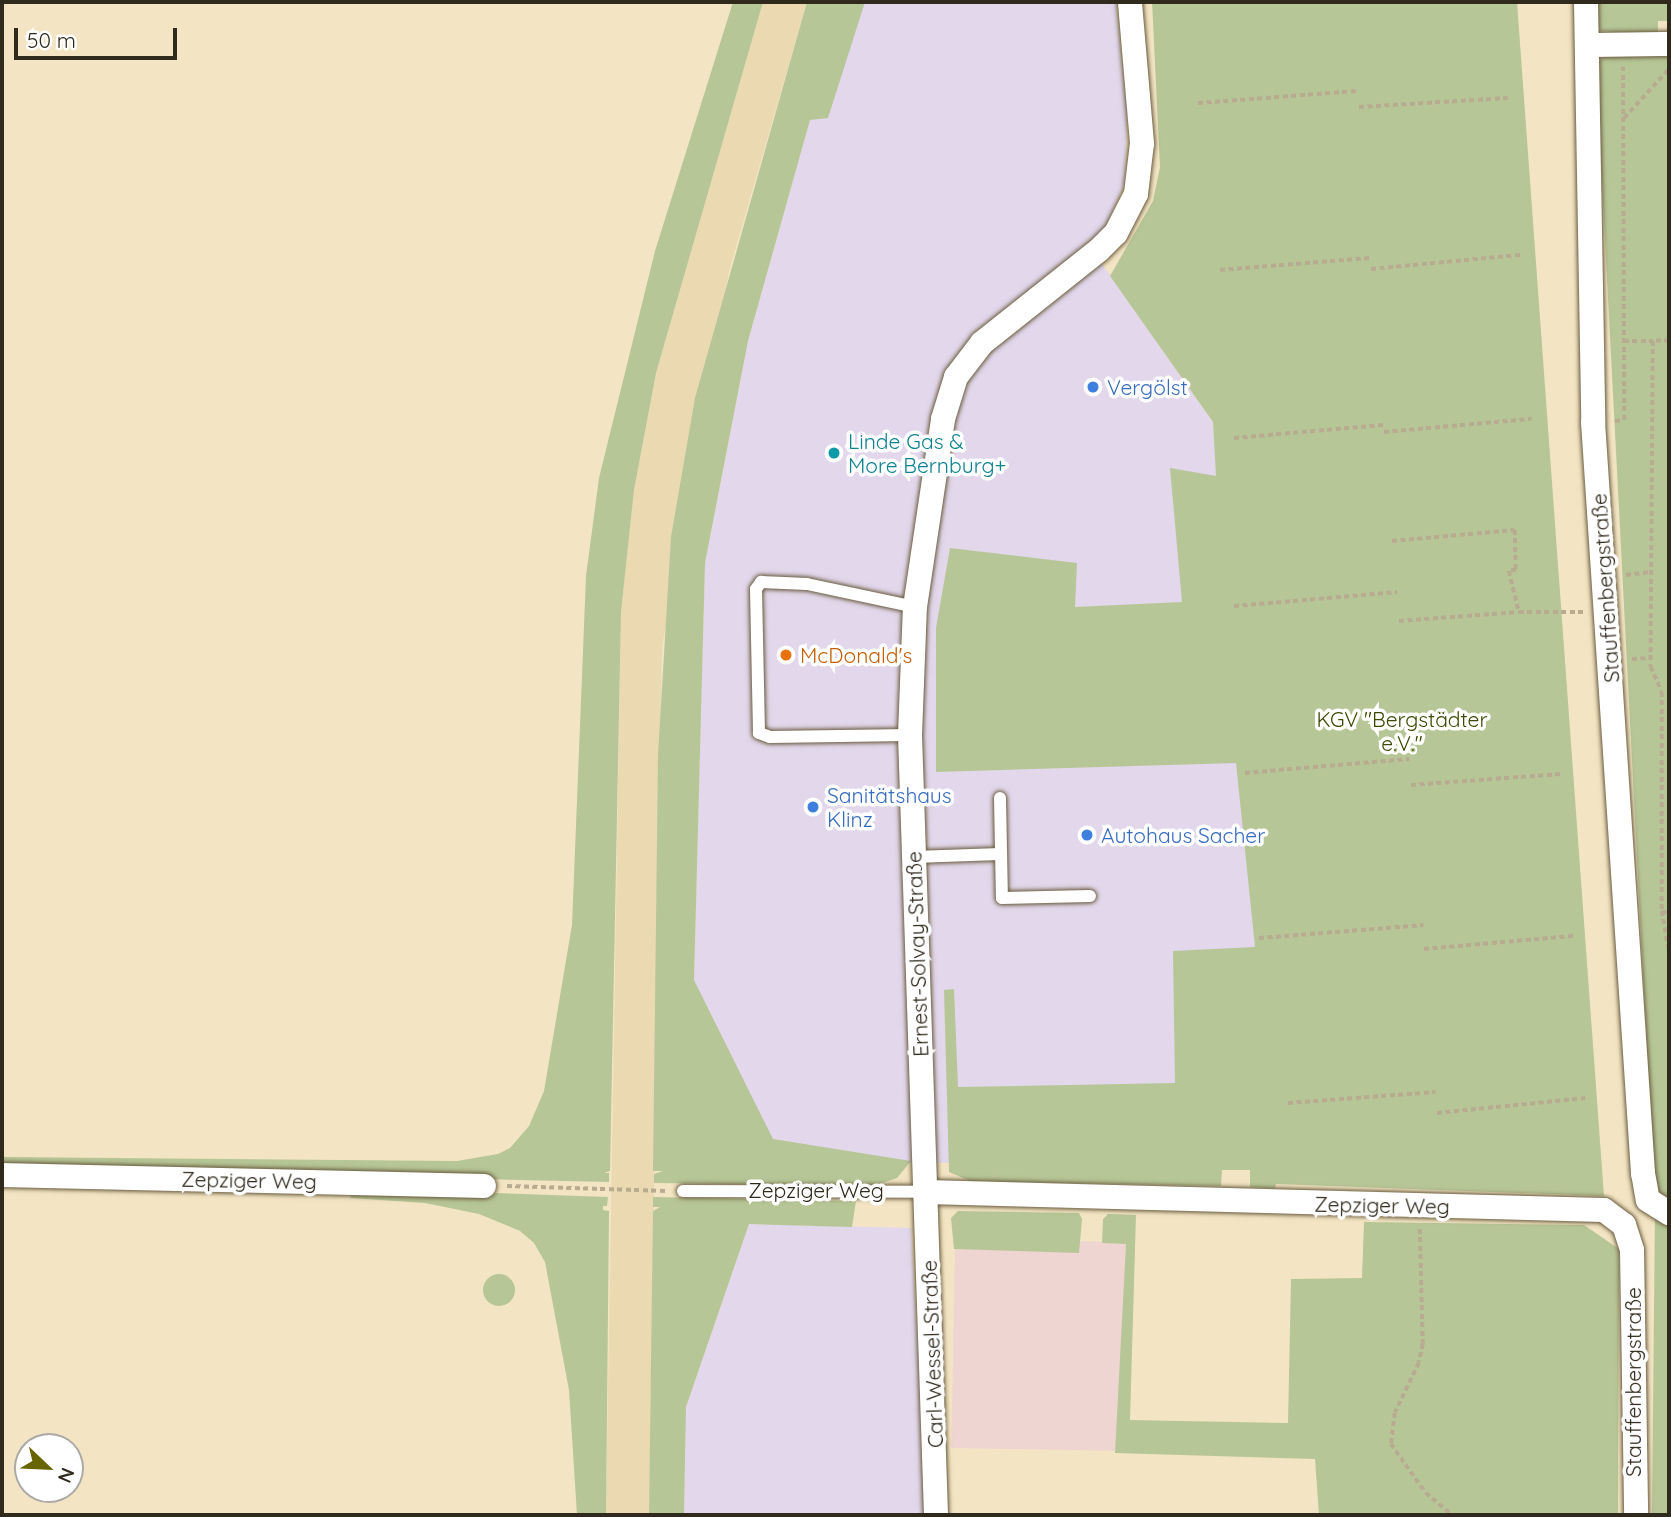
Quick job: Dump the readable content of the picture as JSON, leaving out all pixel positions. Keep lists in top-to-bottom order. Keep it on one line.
{"streets":{"street":["Stauffenbergstraße","Ernest-Solvay-Straße","Zepziger Weg","Carl-Wessel-Straße"]},"crossings":[["Stauffenbergstraße","Zepziger Weg"],["Ernest-Solvay-Straße","Zepziger Weg"],["Ernest-Solvay-Straße","Carl-Wessel-Straße"],["Zepziger Weg","Carl-Wessel-Straße"]],"parks":["KGV \"Bergstädter e.V.\""],"places":["Vergölst","Linde Gas & More Bernburg+","McDonald's","Sanitätshaus Klinz","Autohaus Sacher"],"scale_bar":"50 m","north":"bottom right"}
